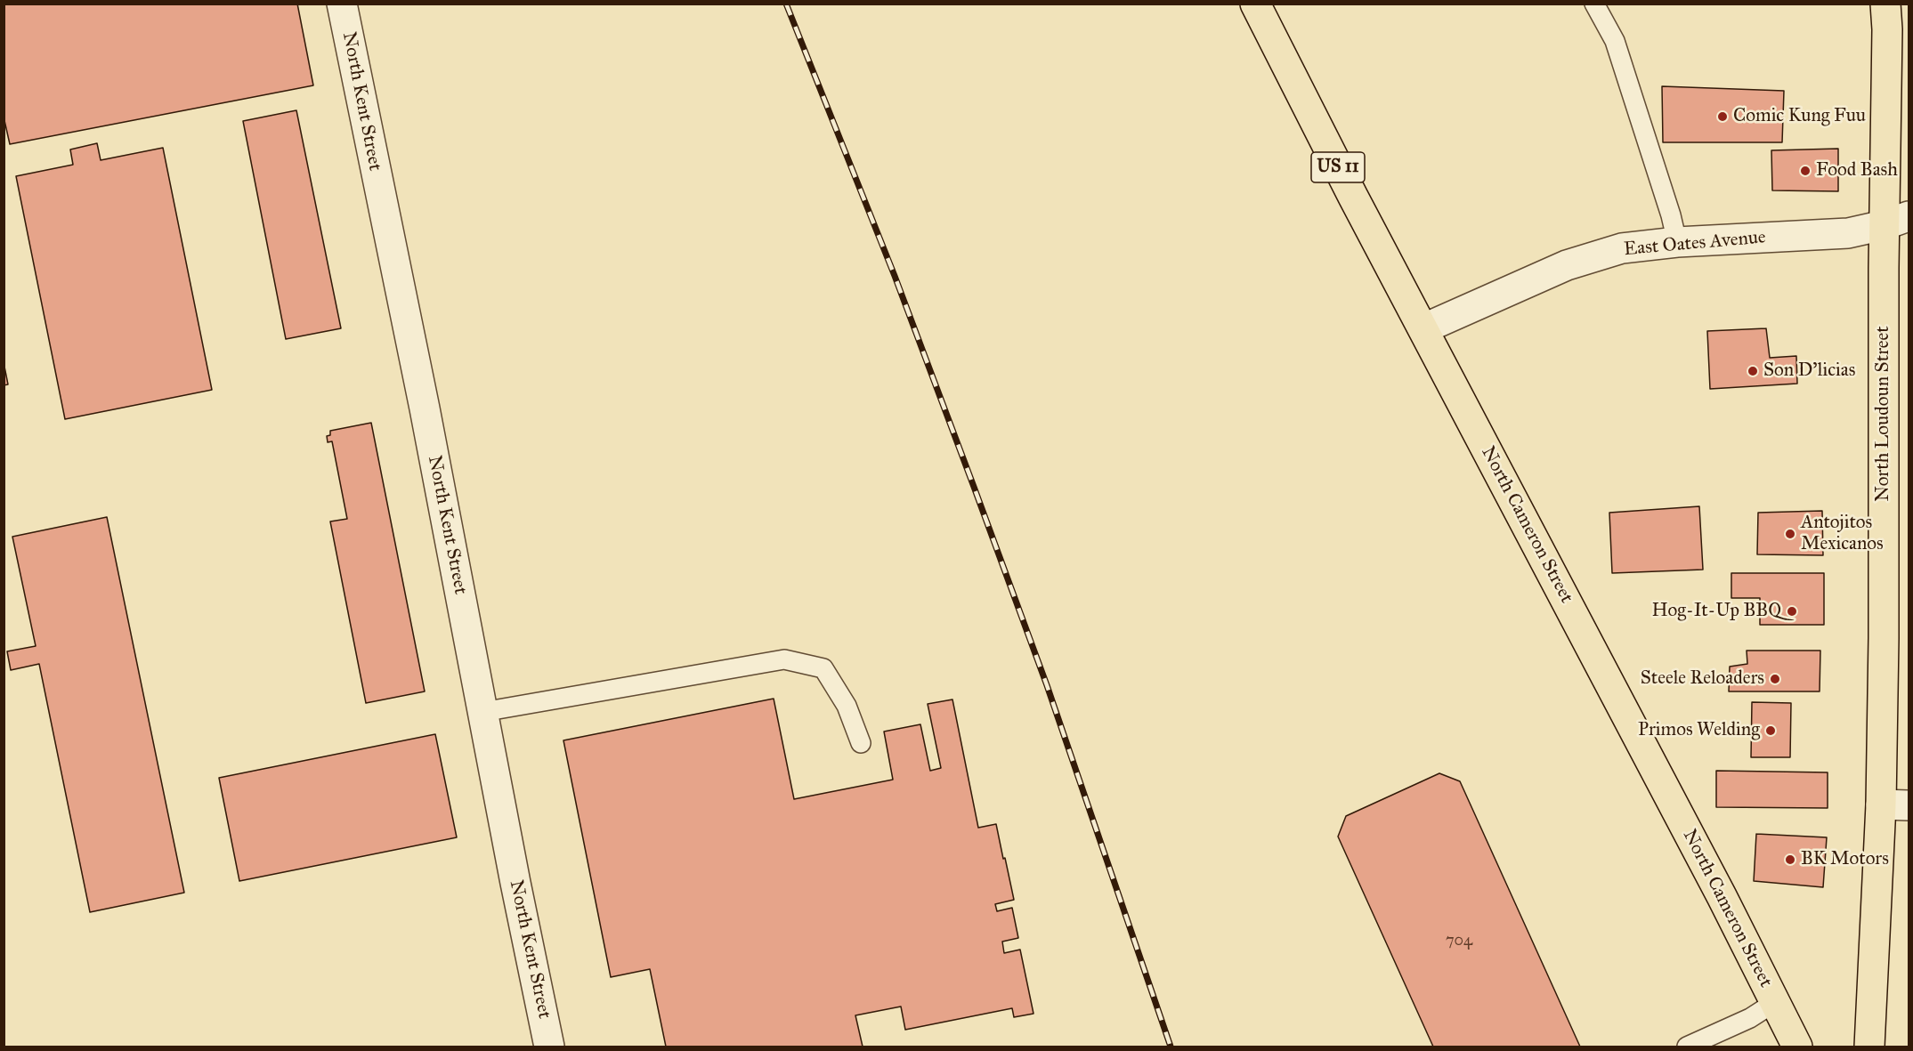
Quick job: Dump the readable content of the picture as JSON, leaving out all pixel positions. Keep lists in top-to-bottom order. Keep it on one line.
{"streets":{"main road":["US 11","North Loudoun Street","North Cameron Street"],"street":["North Kent Street","East Oates Avenue"]},"crossings":[["East Oates Avenue","North Loudoun Street"],["East Oates Avenue","North Cameron Street"]],"places":["Comic Kung Fuu","Food Bash","Son D'licias","Antojitos Mexicanos","Hog-It-Up BBQ","Steele Reloaders","Primos Welding","BK Motors"],"house_numbers":["704"]}
